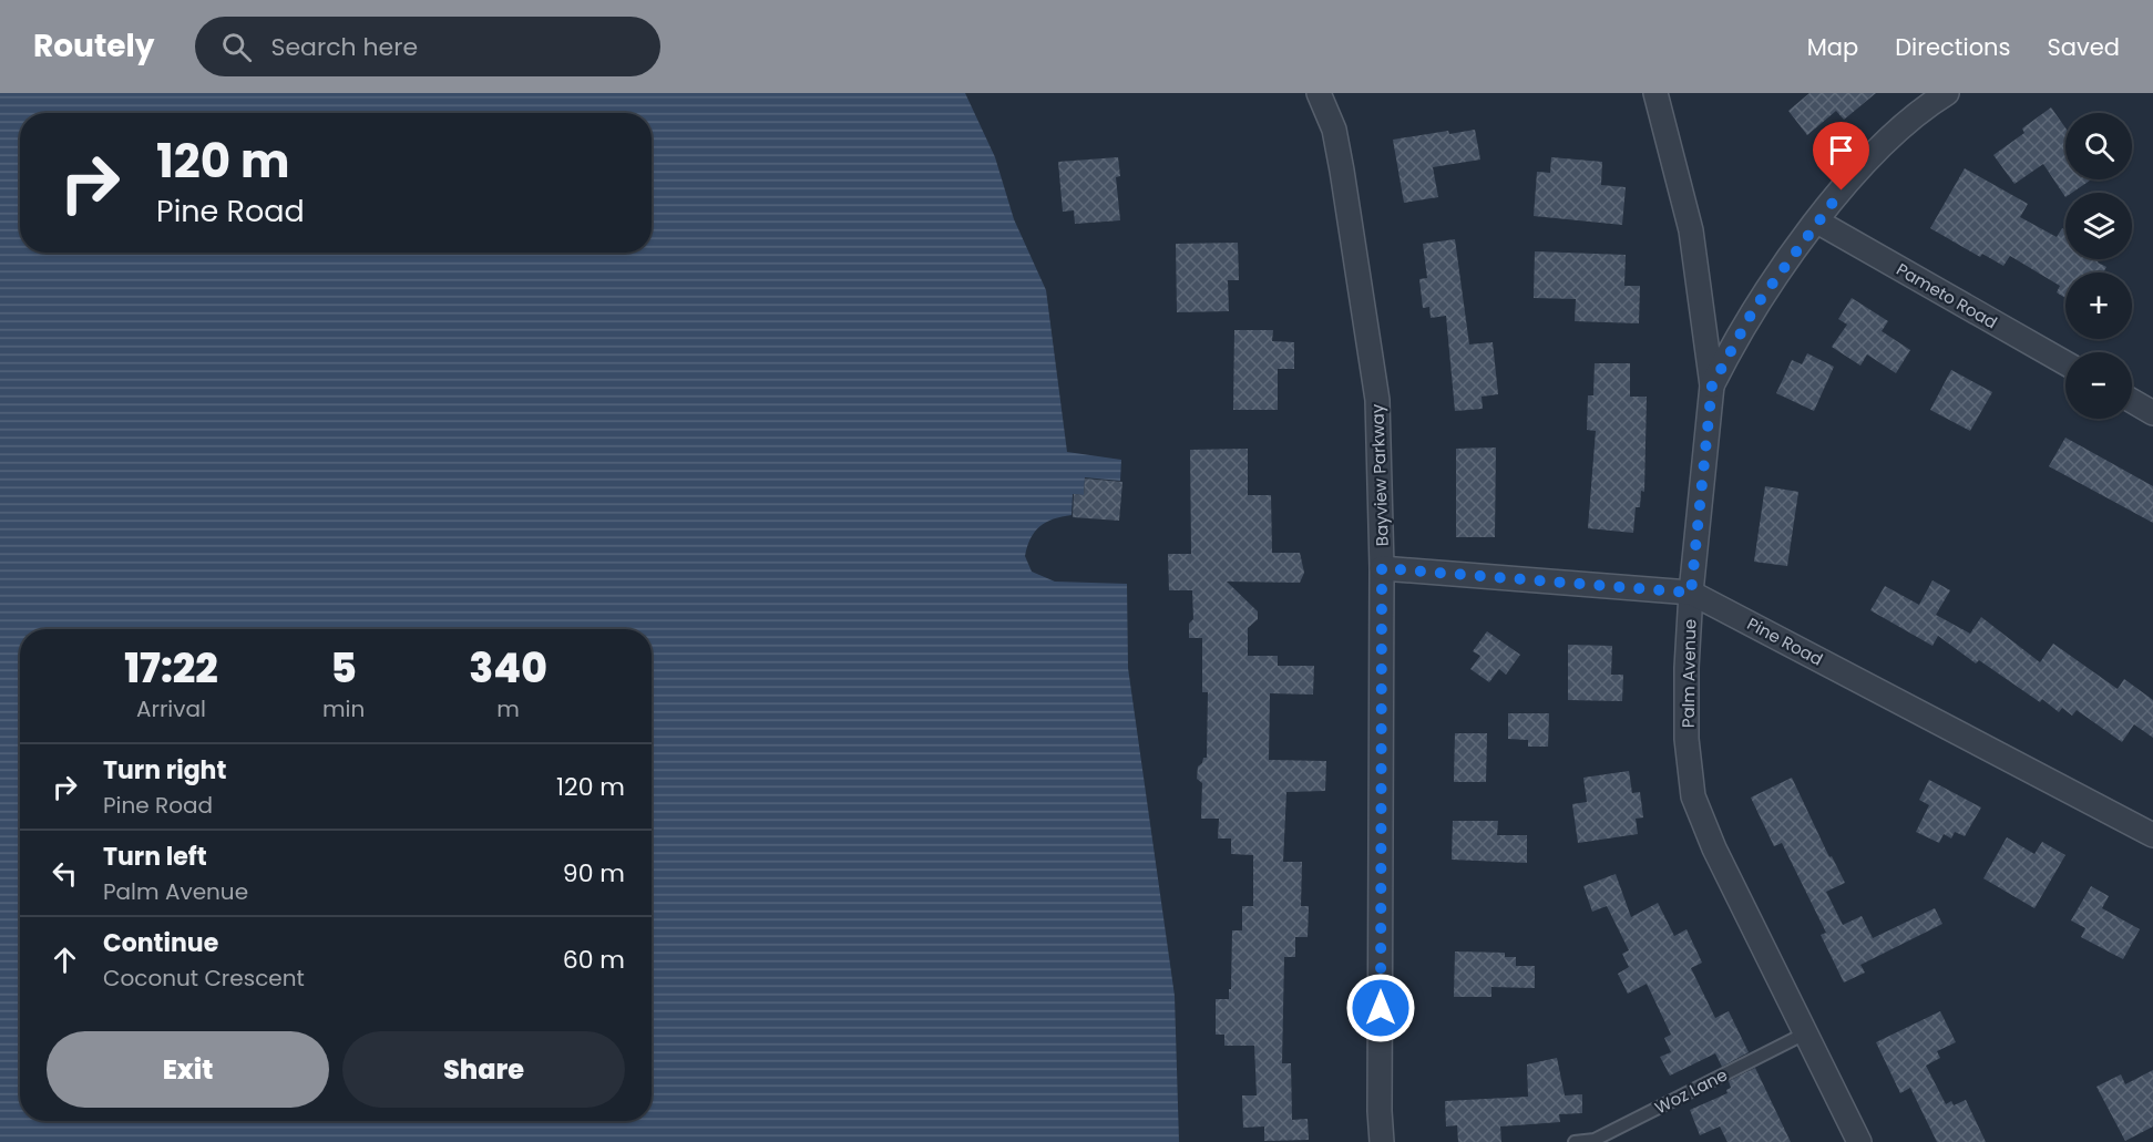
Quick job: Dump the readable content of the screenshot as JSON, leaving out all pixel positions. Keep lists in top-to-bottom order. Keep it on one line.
{"streets":{"street":["Pameto Road","Bayview Parkway","Pine Road","Palm Avenue"],"lane":["Woz Lane"]},"crossings":[["Bayview Parkway","Pine Road"],["Pine Road","Palm Avenue"],["Palm Avenue","Woz Lane"]],"page":{"header":"Routely","search":"Search here","nav":["Map","Directions","Saved"],"map_buttons":["+","−"],"turn":["120 m","Pine Road"],"eta":["17:22","Arrival","5","min","340","m"],"list":[{"name":"Turn right","note":"Pine Road","value":"120 m"},{"name":"Turn left","note":"Palm Avenue","value":"90 m"},{"name":"Continue","note":"Coconut Crescent","value":"60 m"}],"buttons":["Exit","Share"]}}
